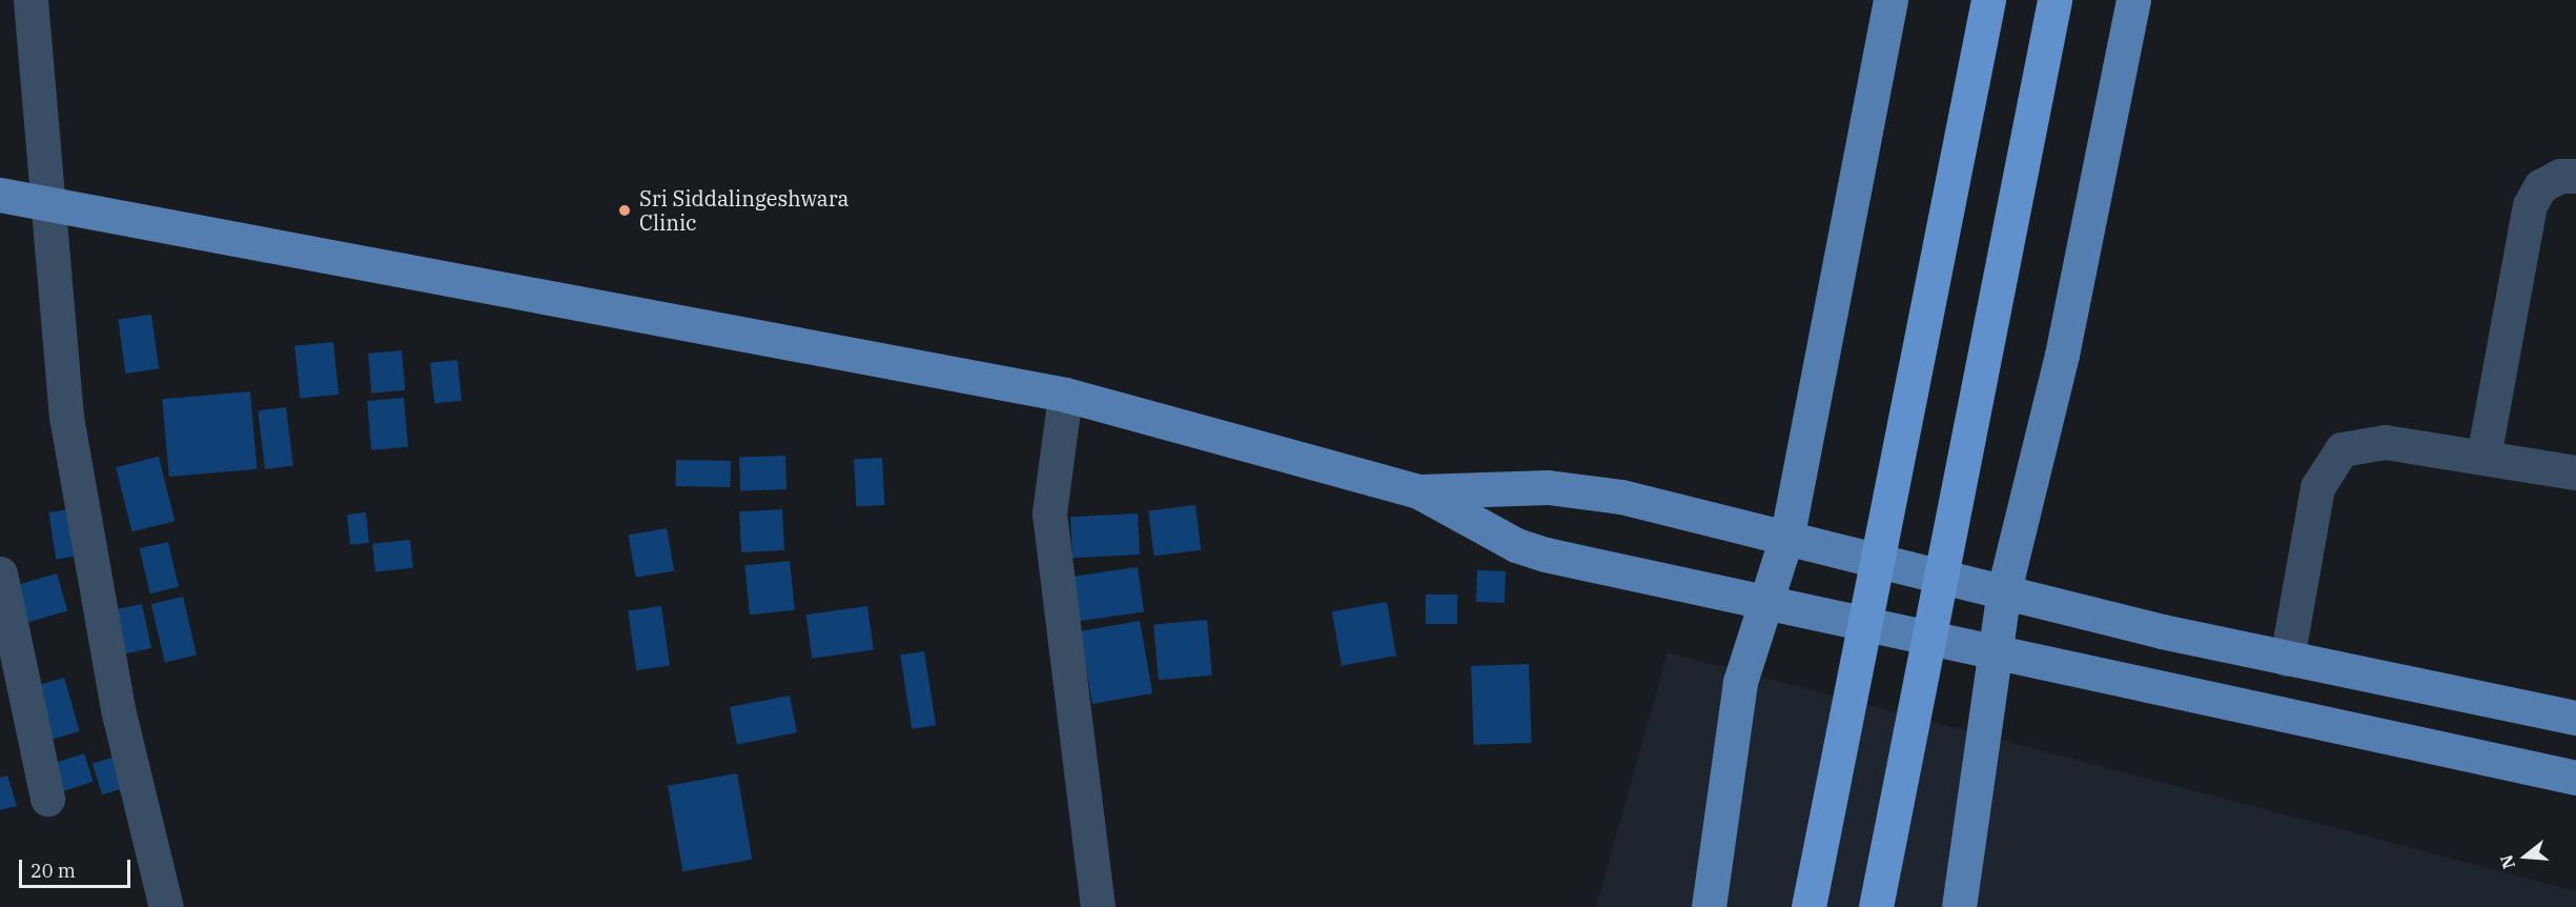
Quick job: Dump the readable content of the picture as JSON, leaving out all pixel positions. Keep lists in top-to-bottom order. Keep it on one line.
{"places":["Sri Siddalingeshwara Clinic"],"scale_bar":"20 m","north":"left"}
